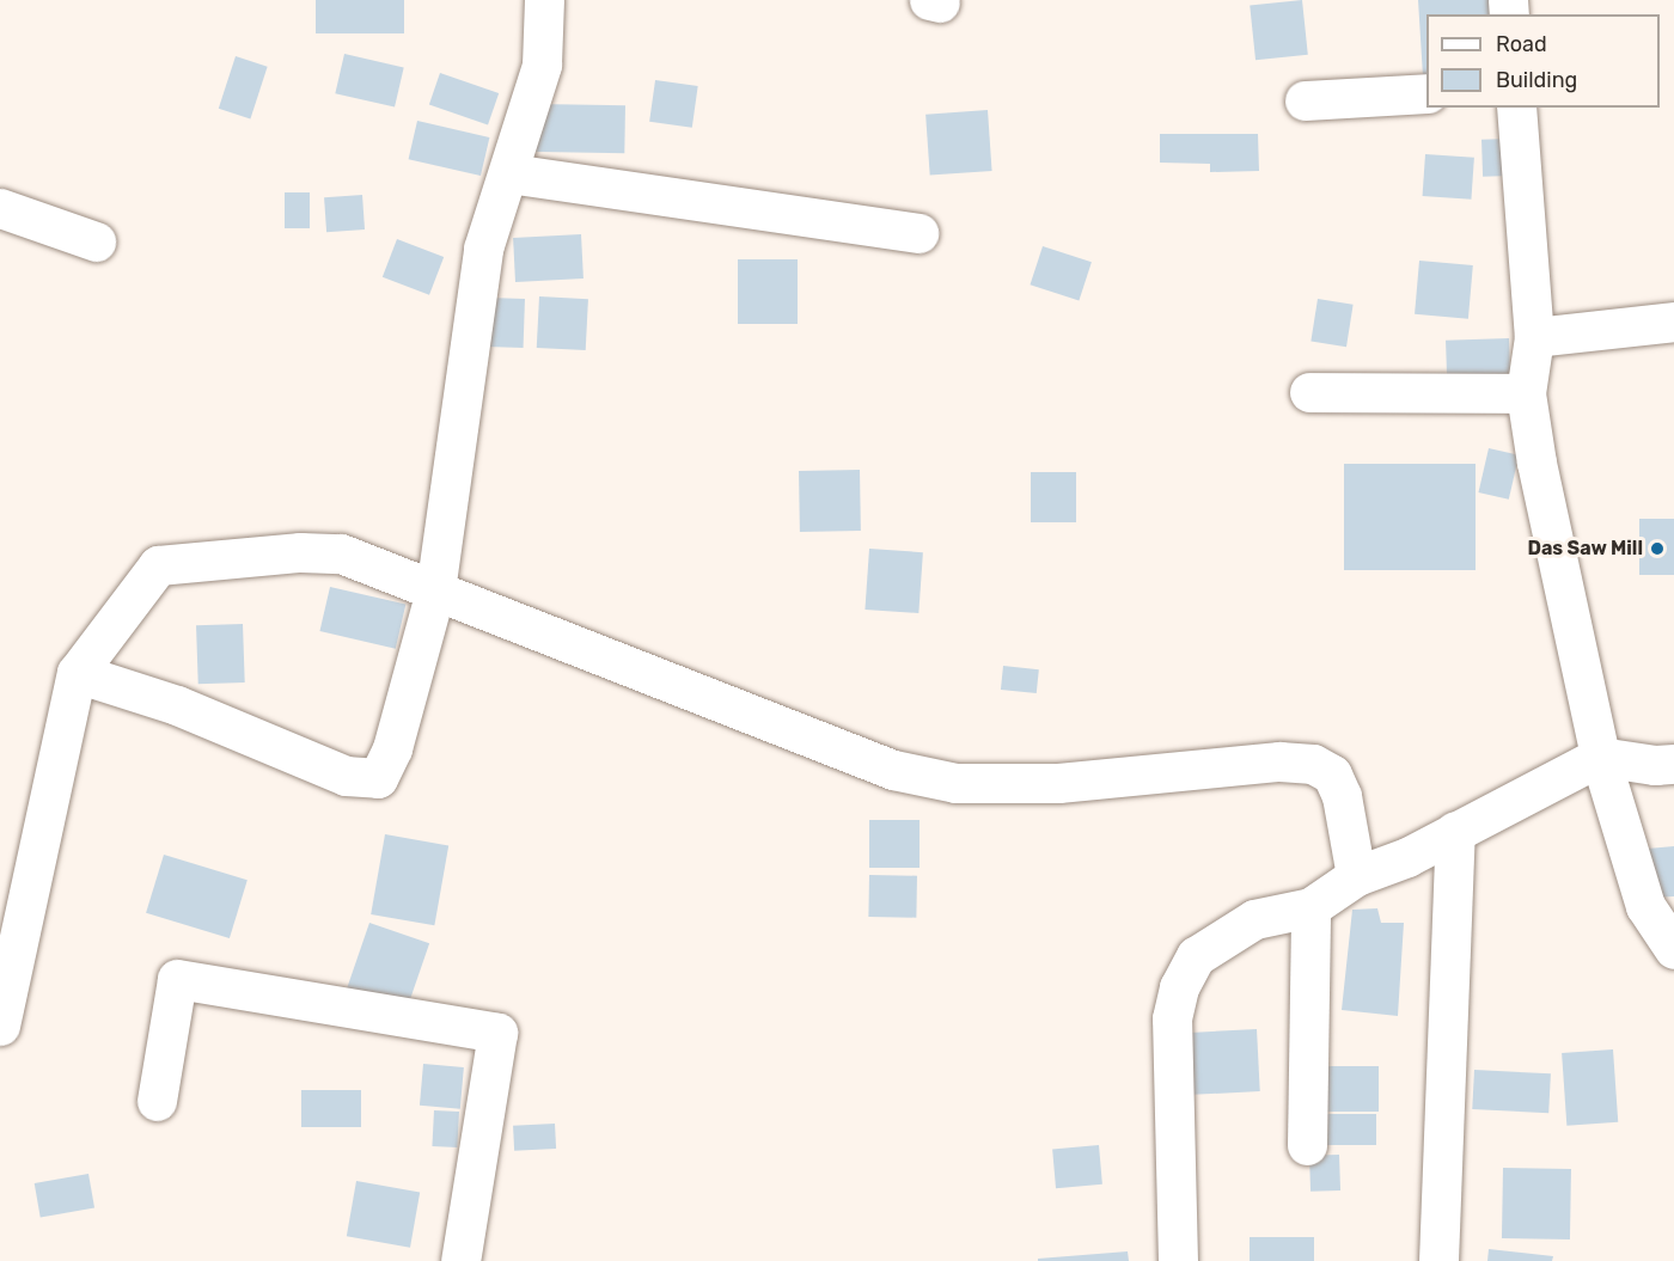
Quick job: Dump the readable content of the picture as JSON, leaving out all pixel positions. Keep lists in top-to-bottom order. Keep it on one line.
{"places":["Das Saw Mill"],"legend":["Road","Building"]}
